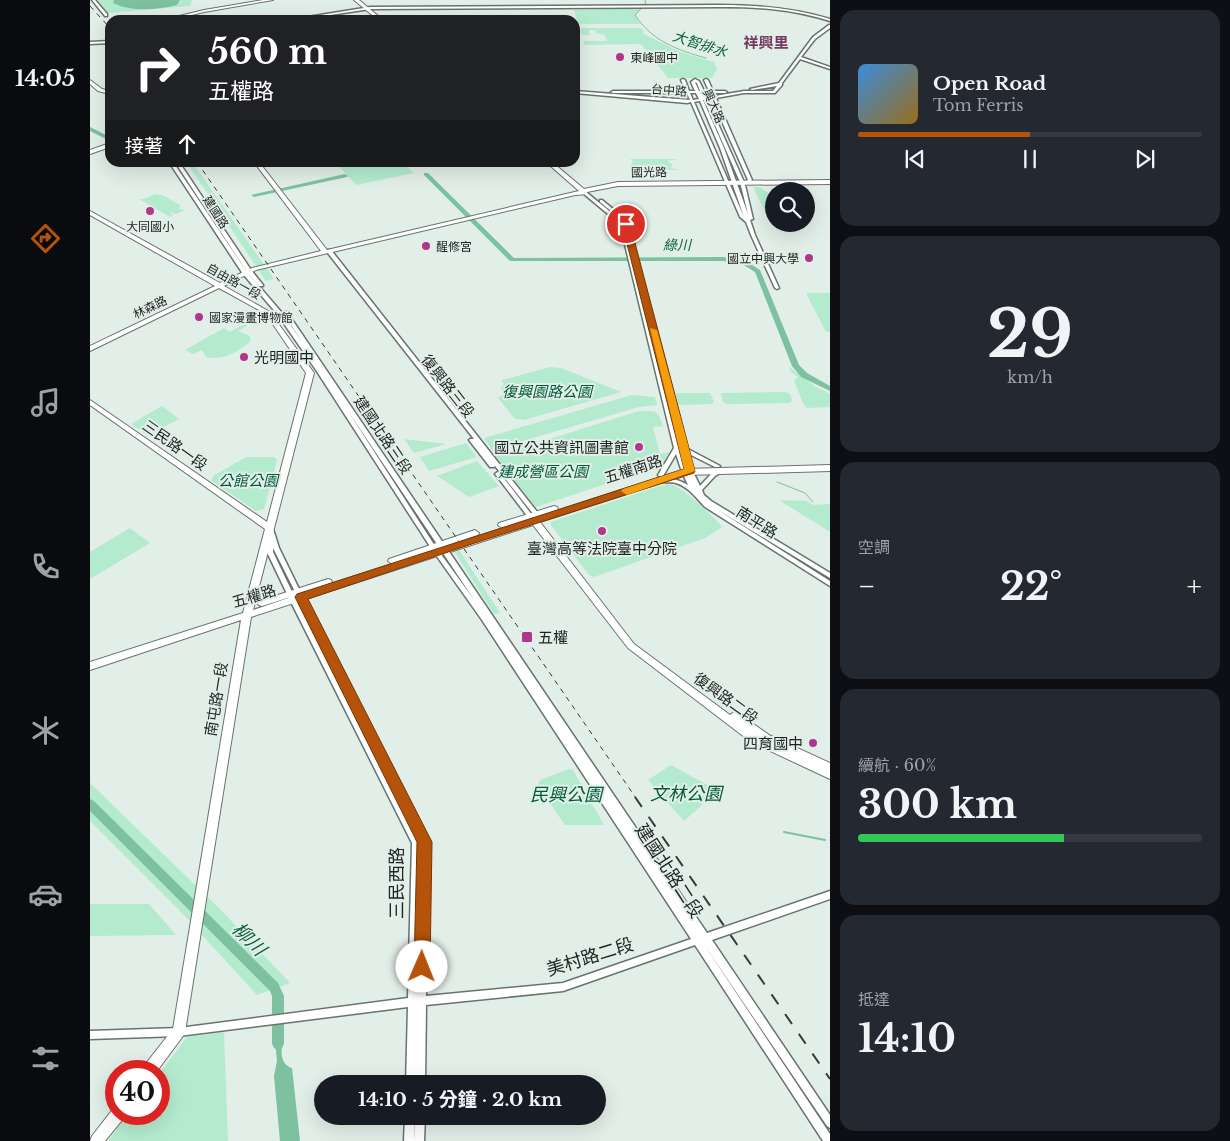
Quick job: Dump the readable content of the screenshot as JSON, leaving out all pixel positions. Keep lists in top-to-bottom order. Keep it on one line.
{"streets":{"main road":["國光路","自由路一段","林森路","復興路三段","三民路一段","五權南路","五權路","復興路二段","南屯路一段"],"street":["台中路","興大路","建國路","建國北路三段","南平路","建國北路二段","三民西路","美村路二段"]},"crossings":[["台中路","興大路"],["興大路","國光路"],["國光路","建國路"],["國光路","自由路一段"],["國光路","林森路"],["國光路","復興路三段"],["國光路","建國北路三段"],["建國路","建國北路三段"],["自由路一段","林森路"],["自由路一段","三民路一段"],["自由路一段","南屯路一段"],["自由路一段","三民西路"],["復興路三段","五權南路"],["復興路三段","五權路"],["復興路三段","復興路二段"],["建國北路三段","五權路"],["建國北路三段","建國北路二段"],["三民路一段","南屯路一段"],["三民路一段","三民西路"],["五權南路","南平路"],["五權南路","五權路"],["五權路","南屯路一段"],["五權路","三民西路"],["南屯路一段","三民西路"],["建國北路二段","美村路二段"],["三民西路","美村路二段"]],"districts":["祥興里"],"water":["大智排水","綠川","柳川"],"parks":["復興園路公園","建成營區公園","公館公園","文林公園","民興公園"],"places":{"other":["東峰國中","大同國小","醒修宮","國立中興大學","國家漫畫博物館","光明國中","國立公共資訊圖書館","臺灣高等法院臺中分院","四育國中"],"transit":["五權"]},"page":{"tabs":"14:05","turn":["560 m","五權路"],"song":["Open Road","Tom Ferris"],"then":"接著","tile":[["29","km/h"],"空調",["續航 · 60%","300 km"],["抵達","14:10"]],"heat":["−","22°","+"],"limit":"40","trip":"14:10 · 5 分鐘 · 2.0 km"}}
